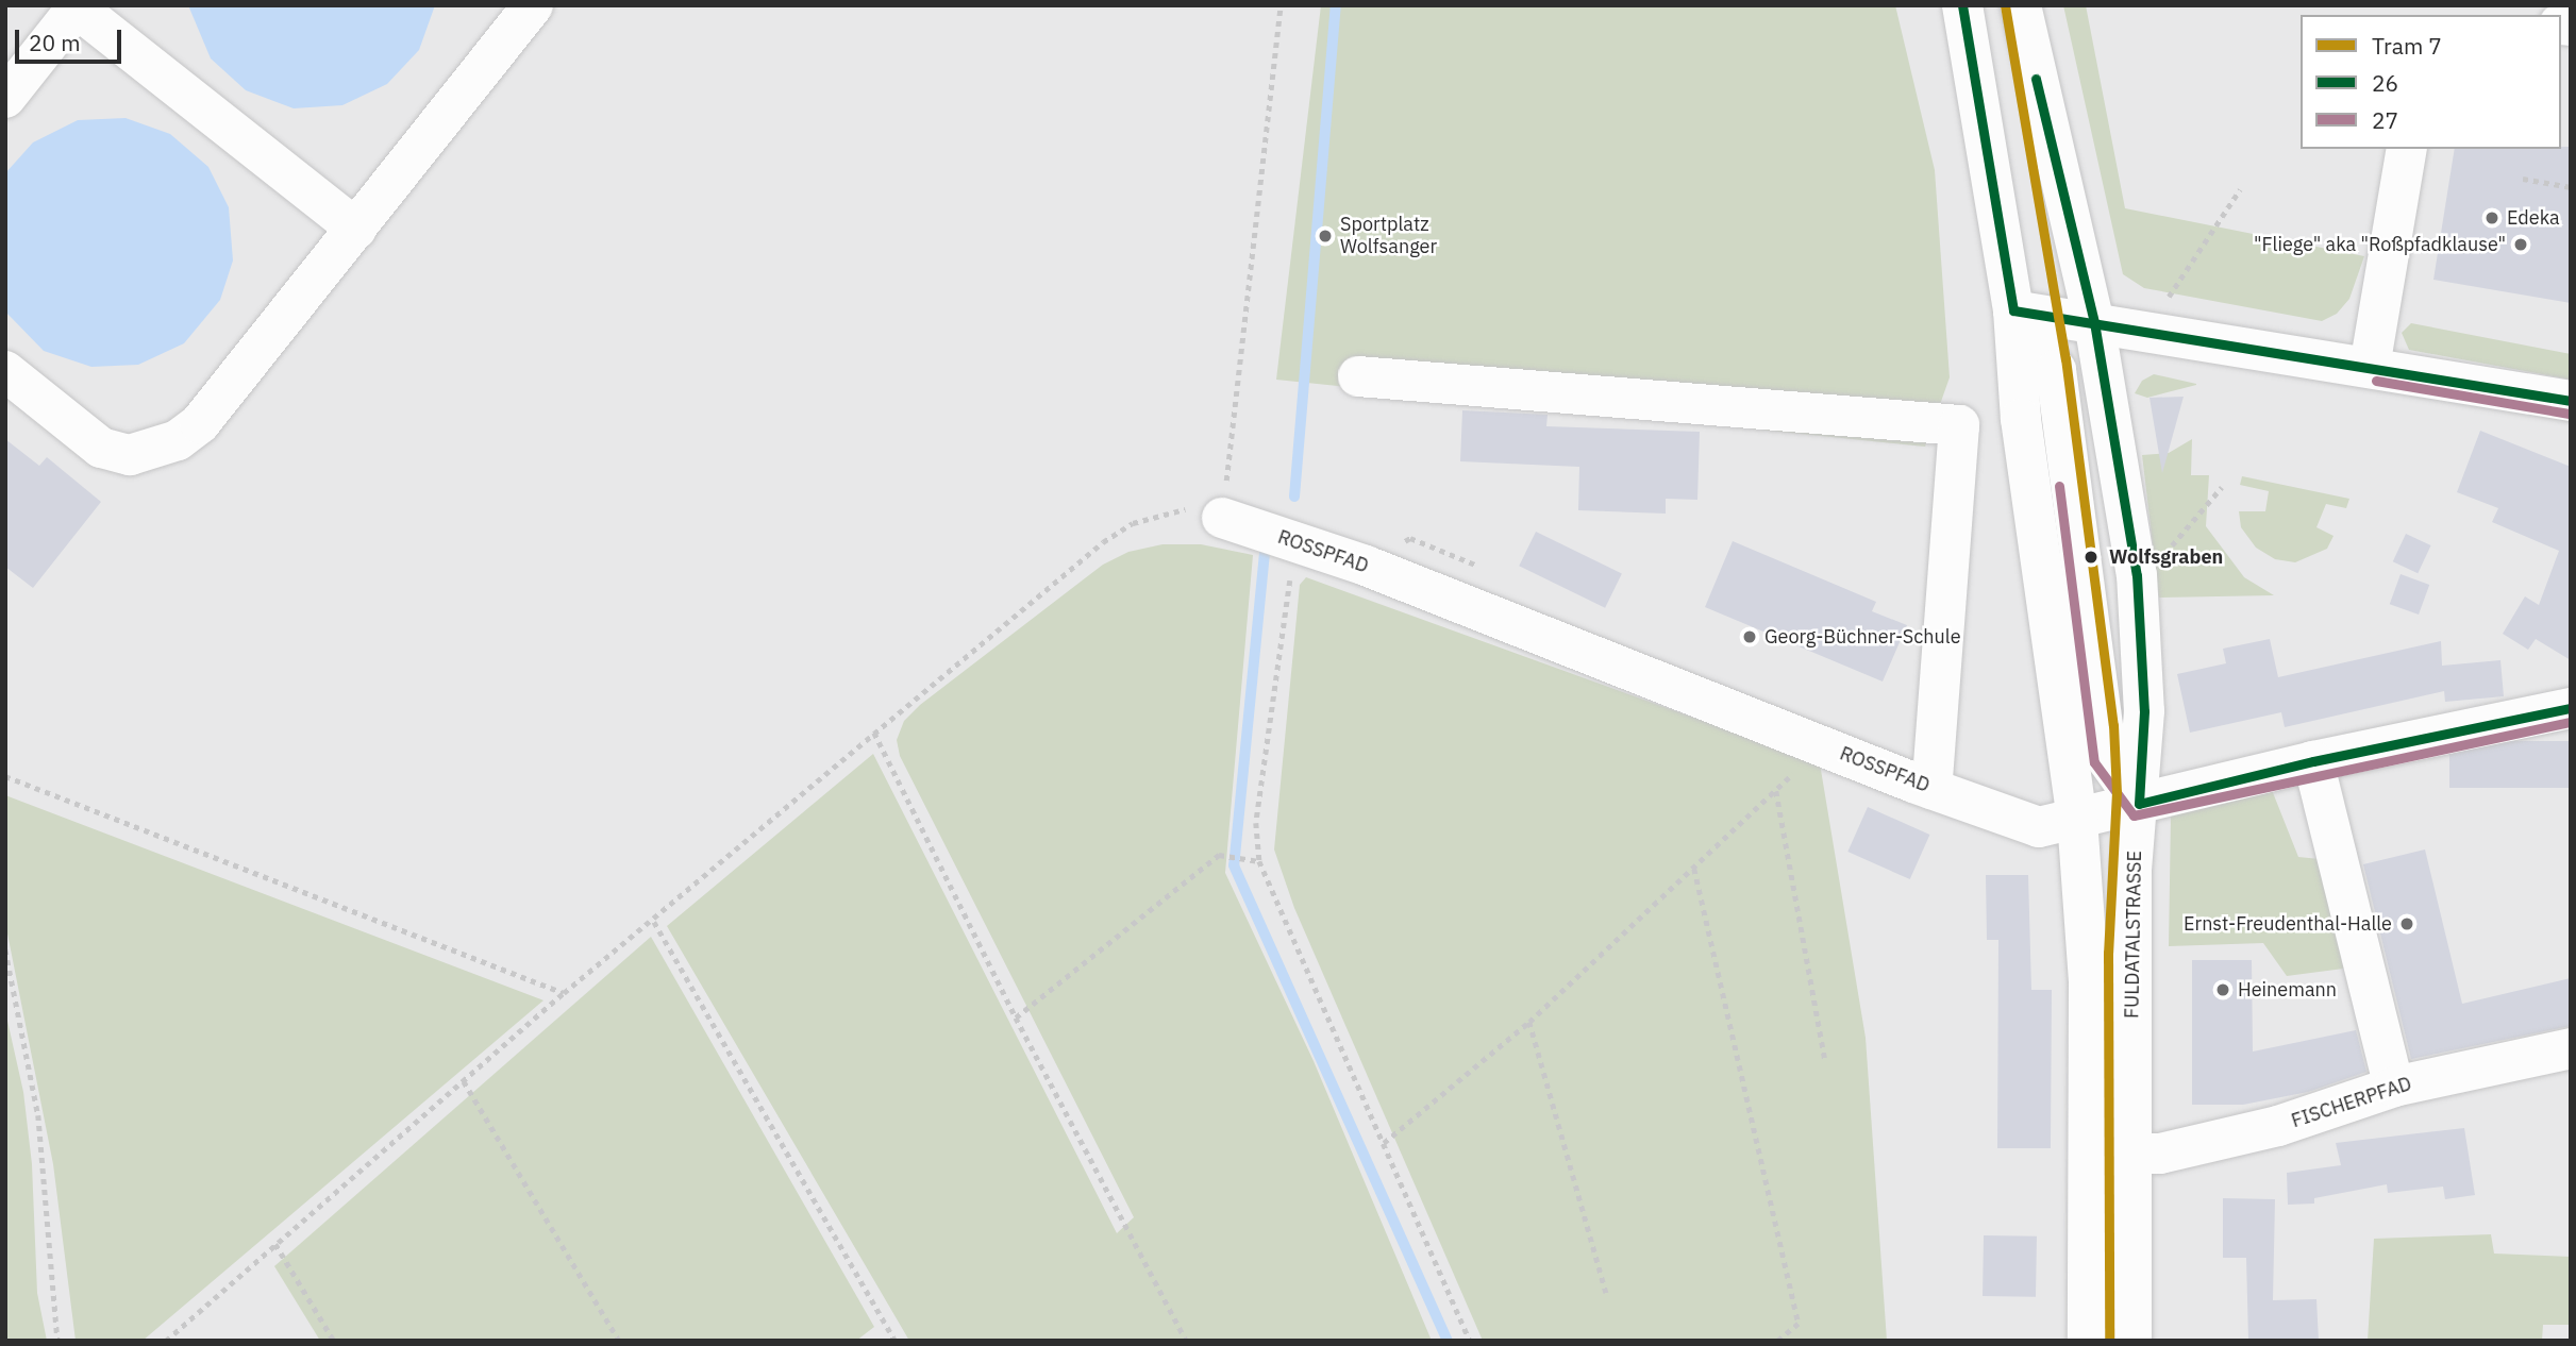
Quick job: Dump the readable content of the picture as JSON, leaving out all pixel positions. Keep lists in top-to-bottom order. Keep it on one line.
{"streets":{"main road":["ROSSPFAD","FULDATALSTRASSE","FISCHERPFAD"]},"crossings":[["ROSSPFAD","FULDATALSTRASSE"],["FULDATALSTRASSE","FISCHERPFAD"]],"places":["Edeka","Sportplatz Wolfsanger","\"Fliege\" aka \"Roßpfadklause\"","Wolfsgraben","Georg-Büchner-Schule","Ernst-Freudenthal-Halle","Heinemann"],"lines":["tram line 7","transit line 26","transit line 27"],"legend":["Tram 7","26","27"],"scale_bar":"20 m"}
